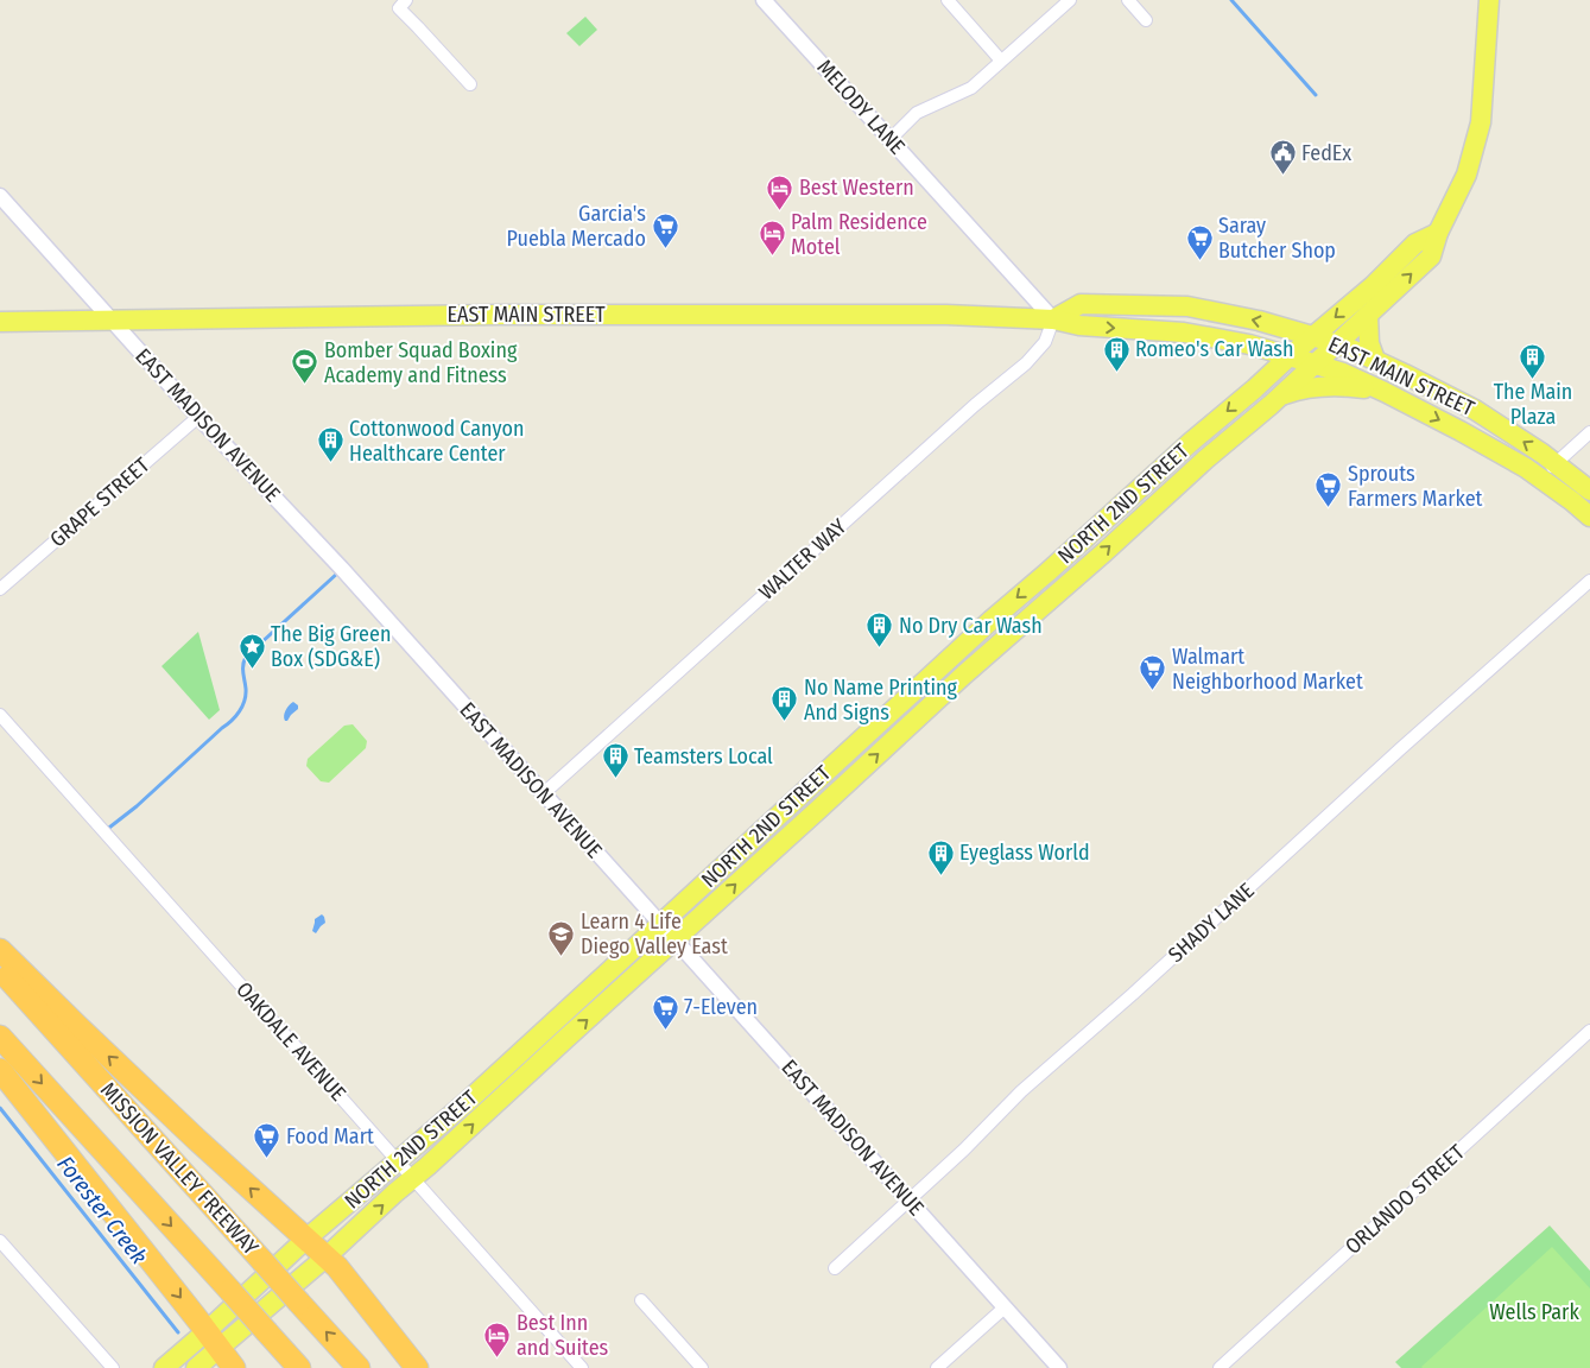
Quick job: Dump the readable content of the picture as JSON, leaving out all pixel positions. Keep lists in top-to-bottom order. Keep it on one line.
{"streets":{"highway":["MISSION VALLEY FREEWAY"],"main road":["EAST MAIN STREET","NORTH 2ND STREET"],"street":["MELODY LANE","EAST MADISON AVENUE","GRAPE STREET","WALTER WAY","SHADY LANE","OAKDALE AVENUE","ORLANDO STREET"]},"crossings":[["MELODY LANE","EAST MAIN STREET"],["MELODY LANE","WALTER WAY"],["EAST MAIN STREET","EAST MADISON AVENUE"],["EAST MAIN STREET","NORTH 2ND STREET"],["EAST MAIN STREET","WALTER WAY"],["EAST MADISON AVENUE","GRAPE STREET"],["EAST MADISON AVENUE","NORTH 2ND STREET"],["EAST MADISON AVENUE","WALTER WAY"],["EAST MADISON AVENUE","SHADY LANE"],["NORTH 2ND STREET","OAKDALE AVENUE"]],"water":["Forester Creek"],"parks":["Wells Park"],"places":{"public building":["FedEx"],"hotel":["Best Western","Palm Residence Motel","Best Inn and Suites"],"supermarket":["Garcia's Puebla Mercado","Saray Butcher Shop","Sprouts Farmers Market","Walmart Neighborhood Market","7-Eleven","Food Mart"],"building":["Romeo's Car Wash","The Main Plaza","Cottonwood Canyon Healthcare Center","No Dry Car Wash","No Name Printing And Signs","Teamsters Local","Eyeglass World"],"sports":["Bomber Squad Boxing Academy and Fitness"],"place":["The Big Green Box (SDG&E)"],"school or university":["Learn 4 Life Diego Valley East"]}}
